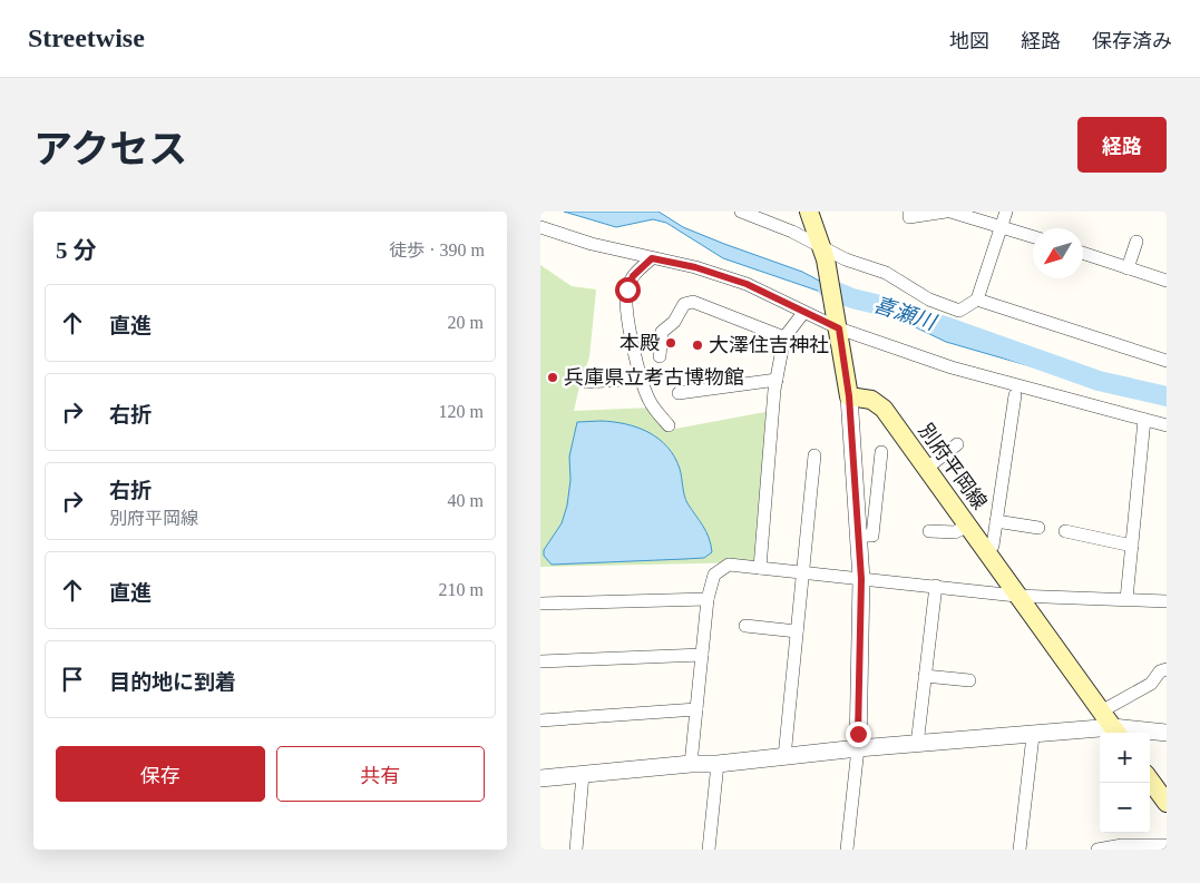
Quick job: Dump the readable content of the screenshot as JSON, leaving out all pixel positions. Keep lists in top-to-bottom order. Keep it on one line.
{"streets":{"main road":["別府平岡線"]},"water":["喜瀬川"],"places":["本殿","大澤住吉神社","兵庫県立考古博物館"],"north":"bottom left","page":{"header":"Streetwise","nav":["地図","経路","保存済み"],"title":"アクセス","buttons":["経路",["保存","共有"]],"heading":["5 分","徒歩 · 390 m"],"list":[["直進","20 m"],["右折","120 m"],["右折","別府平岡線","40 m"],["直進","210 m"],"目的地に到着"],"map_buttons":["+","−"]}}
